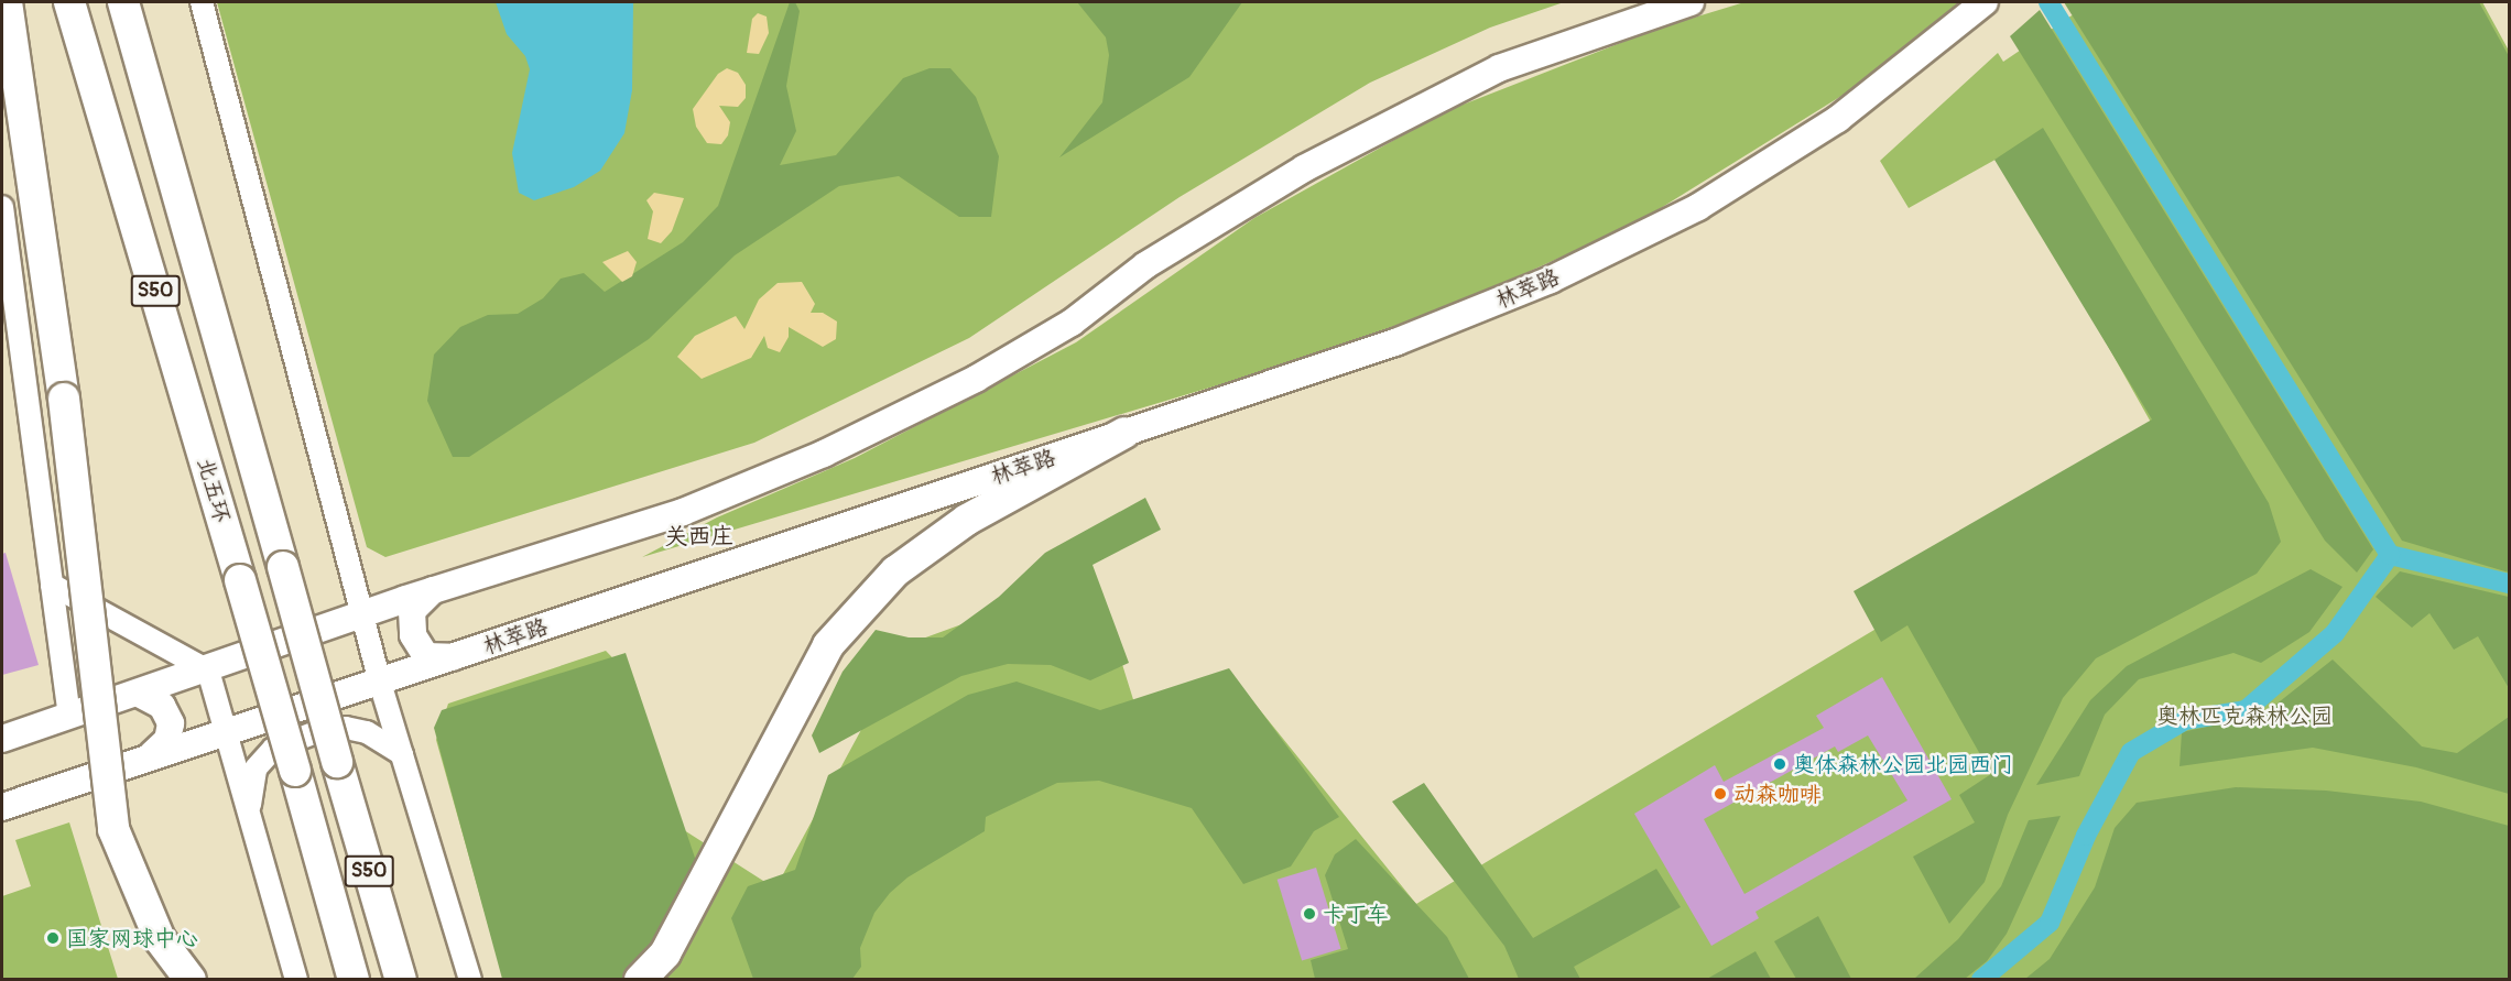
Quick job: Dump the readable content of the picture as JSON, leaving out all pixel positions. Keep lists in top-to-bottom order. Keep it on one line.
{"streets":{"highway":["S50","北五环"],"main road":["林萃路"]},"districts":["关西庄"],"parks":["奥林匹克森林公园"],"places":["奥体森林公园北园西门","动森咖啡","卡丁车","国家网球中心"]}
